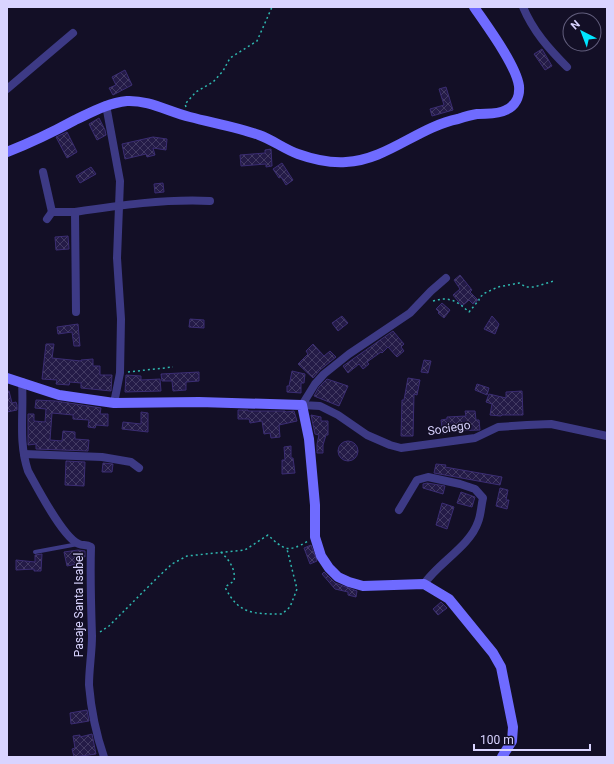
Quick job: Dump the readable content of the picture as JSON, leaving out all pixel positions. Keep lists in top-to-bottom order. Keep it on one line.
{"streets":{"street":["Sociego","Pasaje Santa Isabel"]},"scale_bar":"100 m","north":"top left"}
